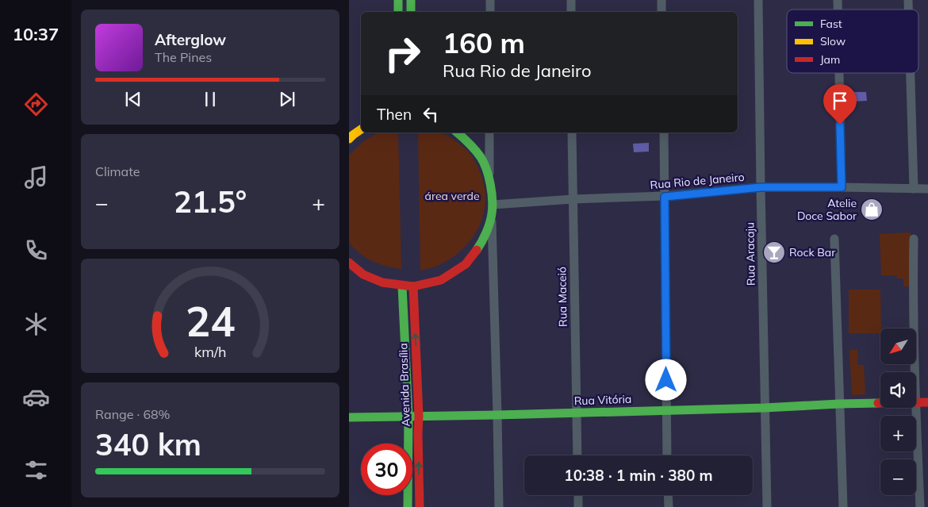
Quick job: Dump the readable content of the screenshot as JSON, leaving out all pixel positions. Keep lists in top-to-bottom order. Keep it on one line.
{"streets":{"street":["Rua Rio de Janeiro","Rua Aracaju","Rua Maceió","Avenida Brasília","Rua Vitória"]},"crossings":[["Rua Rio de Janeiro","Rua Aracaju"],["Rua Rio de Janeiro","Rua Maceió"],["Rua Aracaju","Rua Vitória"],["Rua Maceió","Rua Vitória"],["Avenida Brasília","Rua Vitória"]],"parks":["área verde"],"places":{"shop":["Atelie Doce Sabor"],"bar":["Rock Bar"]},"legend":["Fast","Slow","Jam"],"north":"bottom left","page":{"tabs":"10:37","turn":["160 m","Rua Rio de Janeiro"],"song":["Afterglow","The Pines"],"then":"Then","tile":["Climate",["Range · 68%","340 km"]],"heat":["−","21.5°","+"],"map_buttons":["+","−"],"limit":"30","trip":"10:38 · 1 min · 380 m","gauge":["24","km/h"]}}
